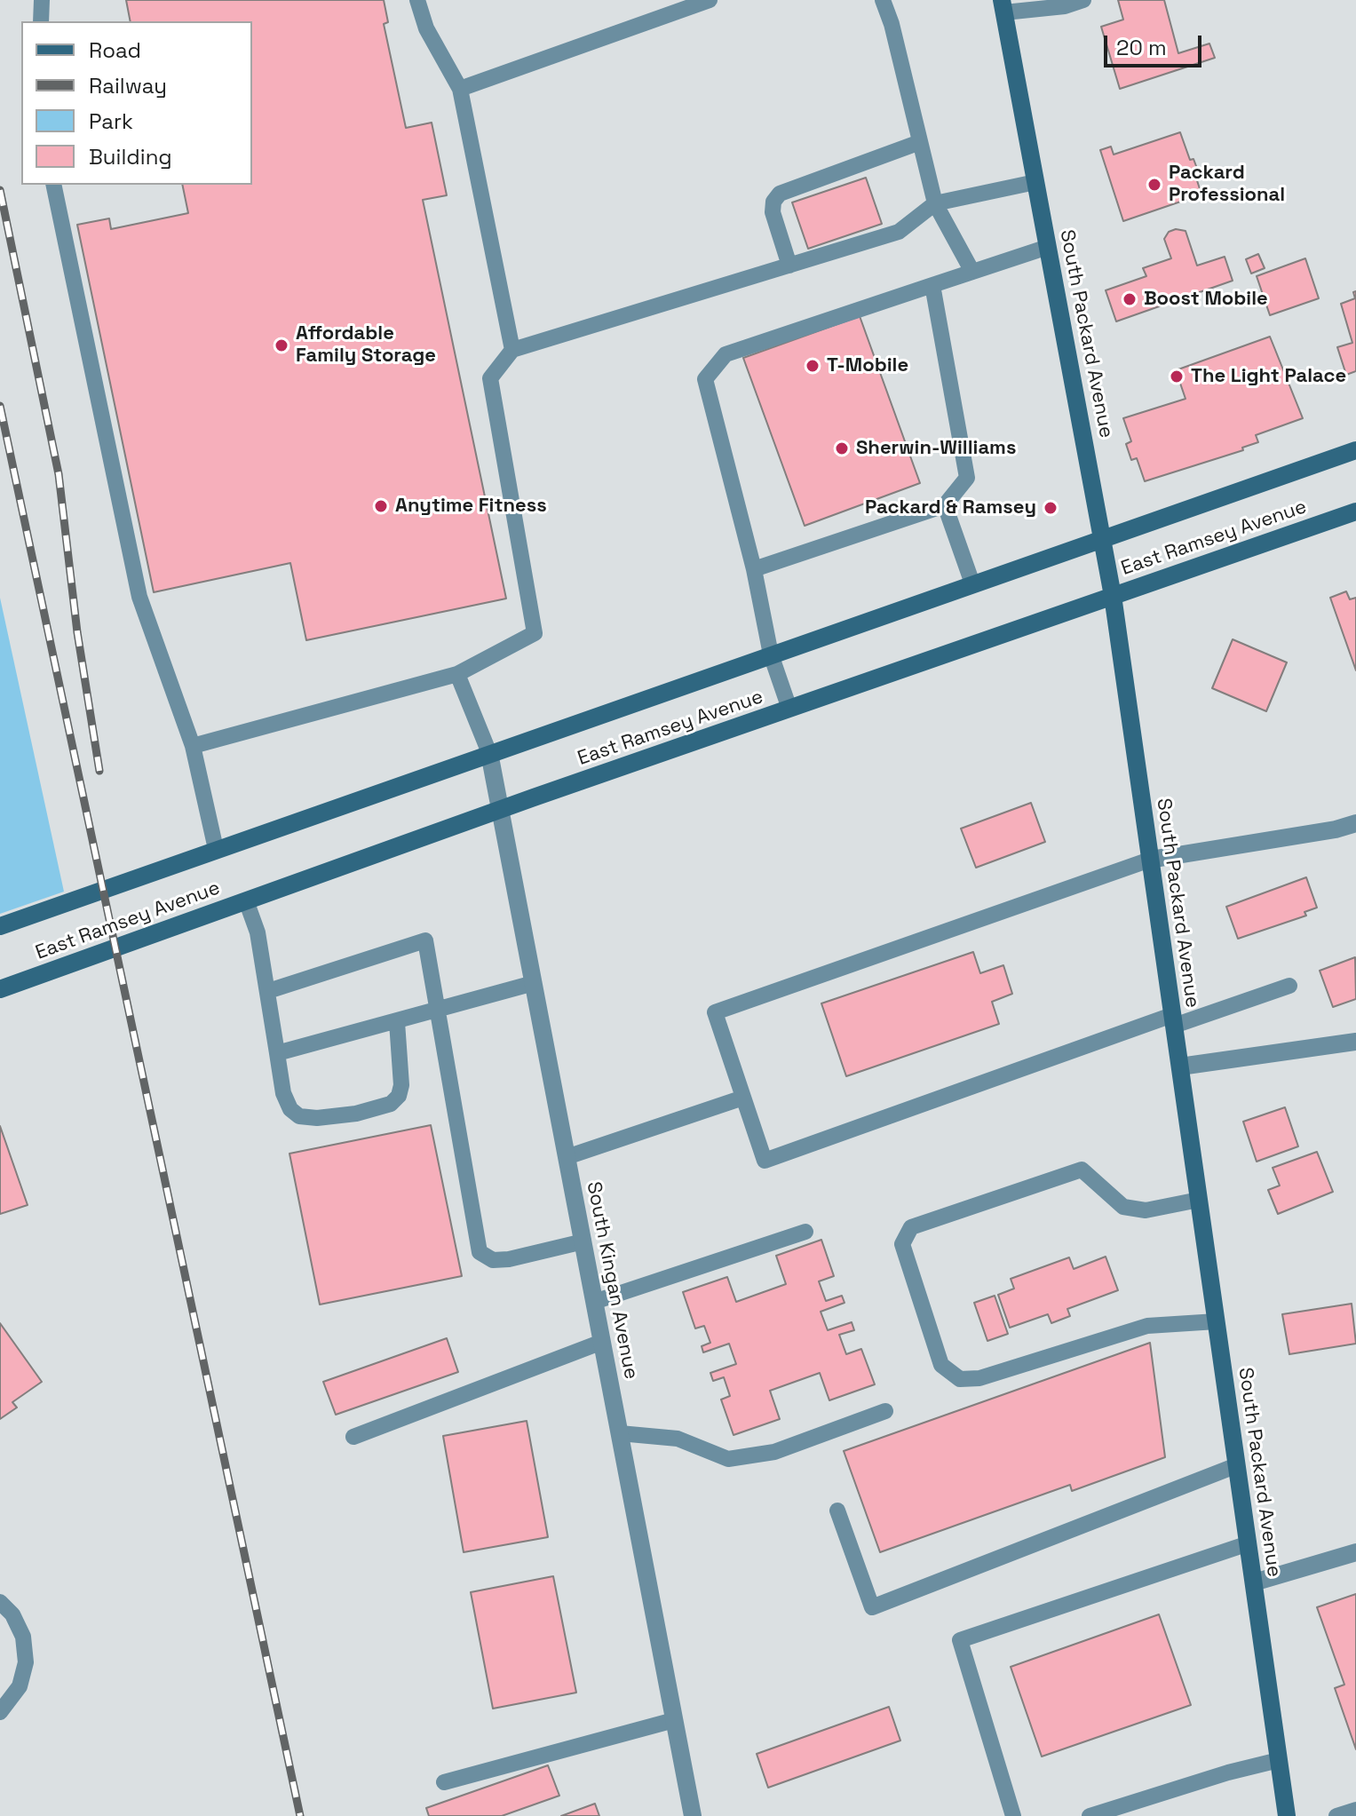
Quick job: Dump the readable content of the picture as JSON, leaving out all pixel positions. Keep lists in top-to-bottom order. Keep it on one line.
{"streets":{"street":["South Packard Avenue","East Ramsey Avenue","South Kingan Avenue"]},"crossings":[["South Packard Avenue","East Ramsey Avenue"],["East Ramsey Avenue","South Kingan Avenue"]],"places":["Packard Professional","Boost Mobile","Affordable Family Storage","T-Mobile","The Light Palace","Sherwin-Williams","Anytime Fitness","Packard & Ramsey"],"legend":["Road","Railway","Park","Building"],"scale_bar":"20 m"}
